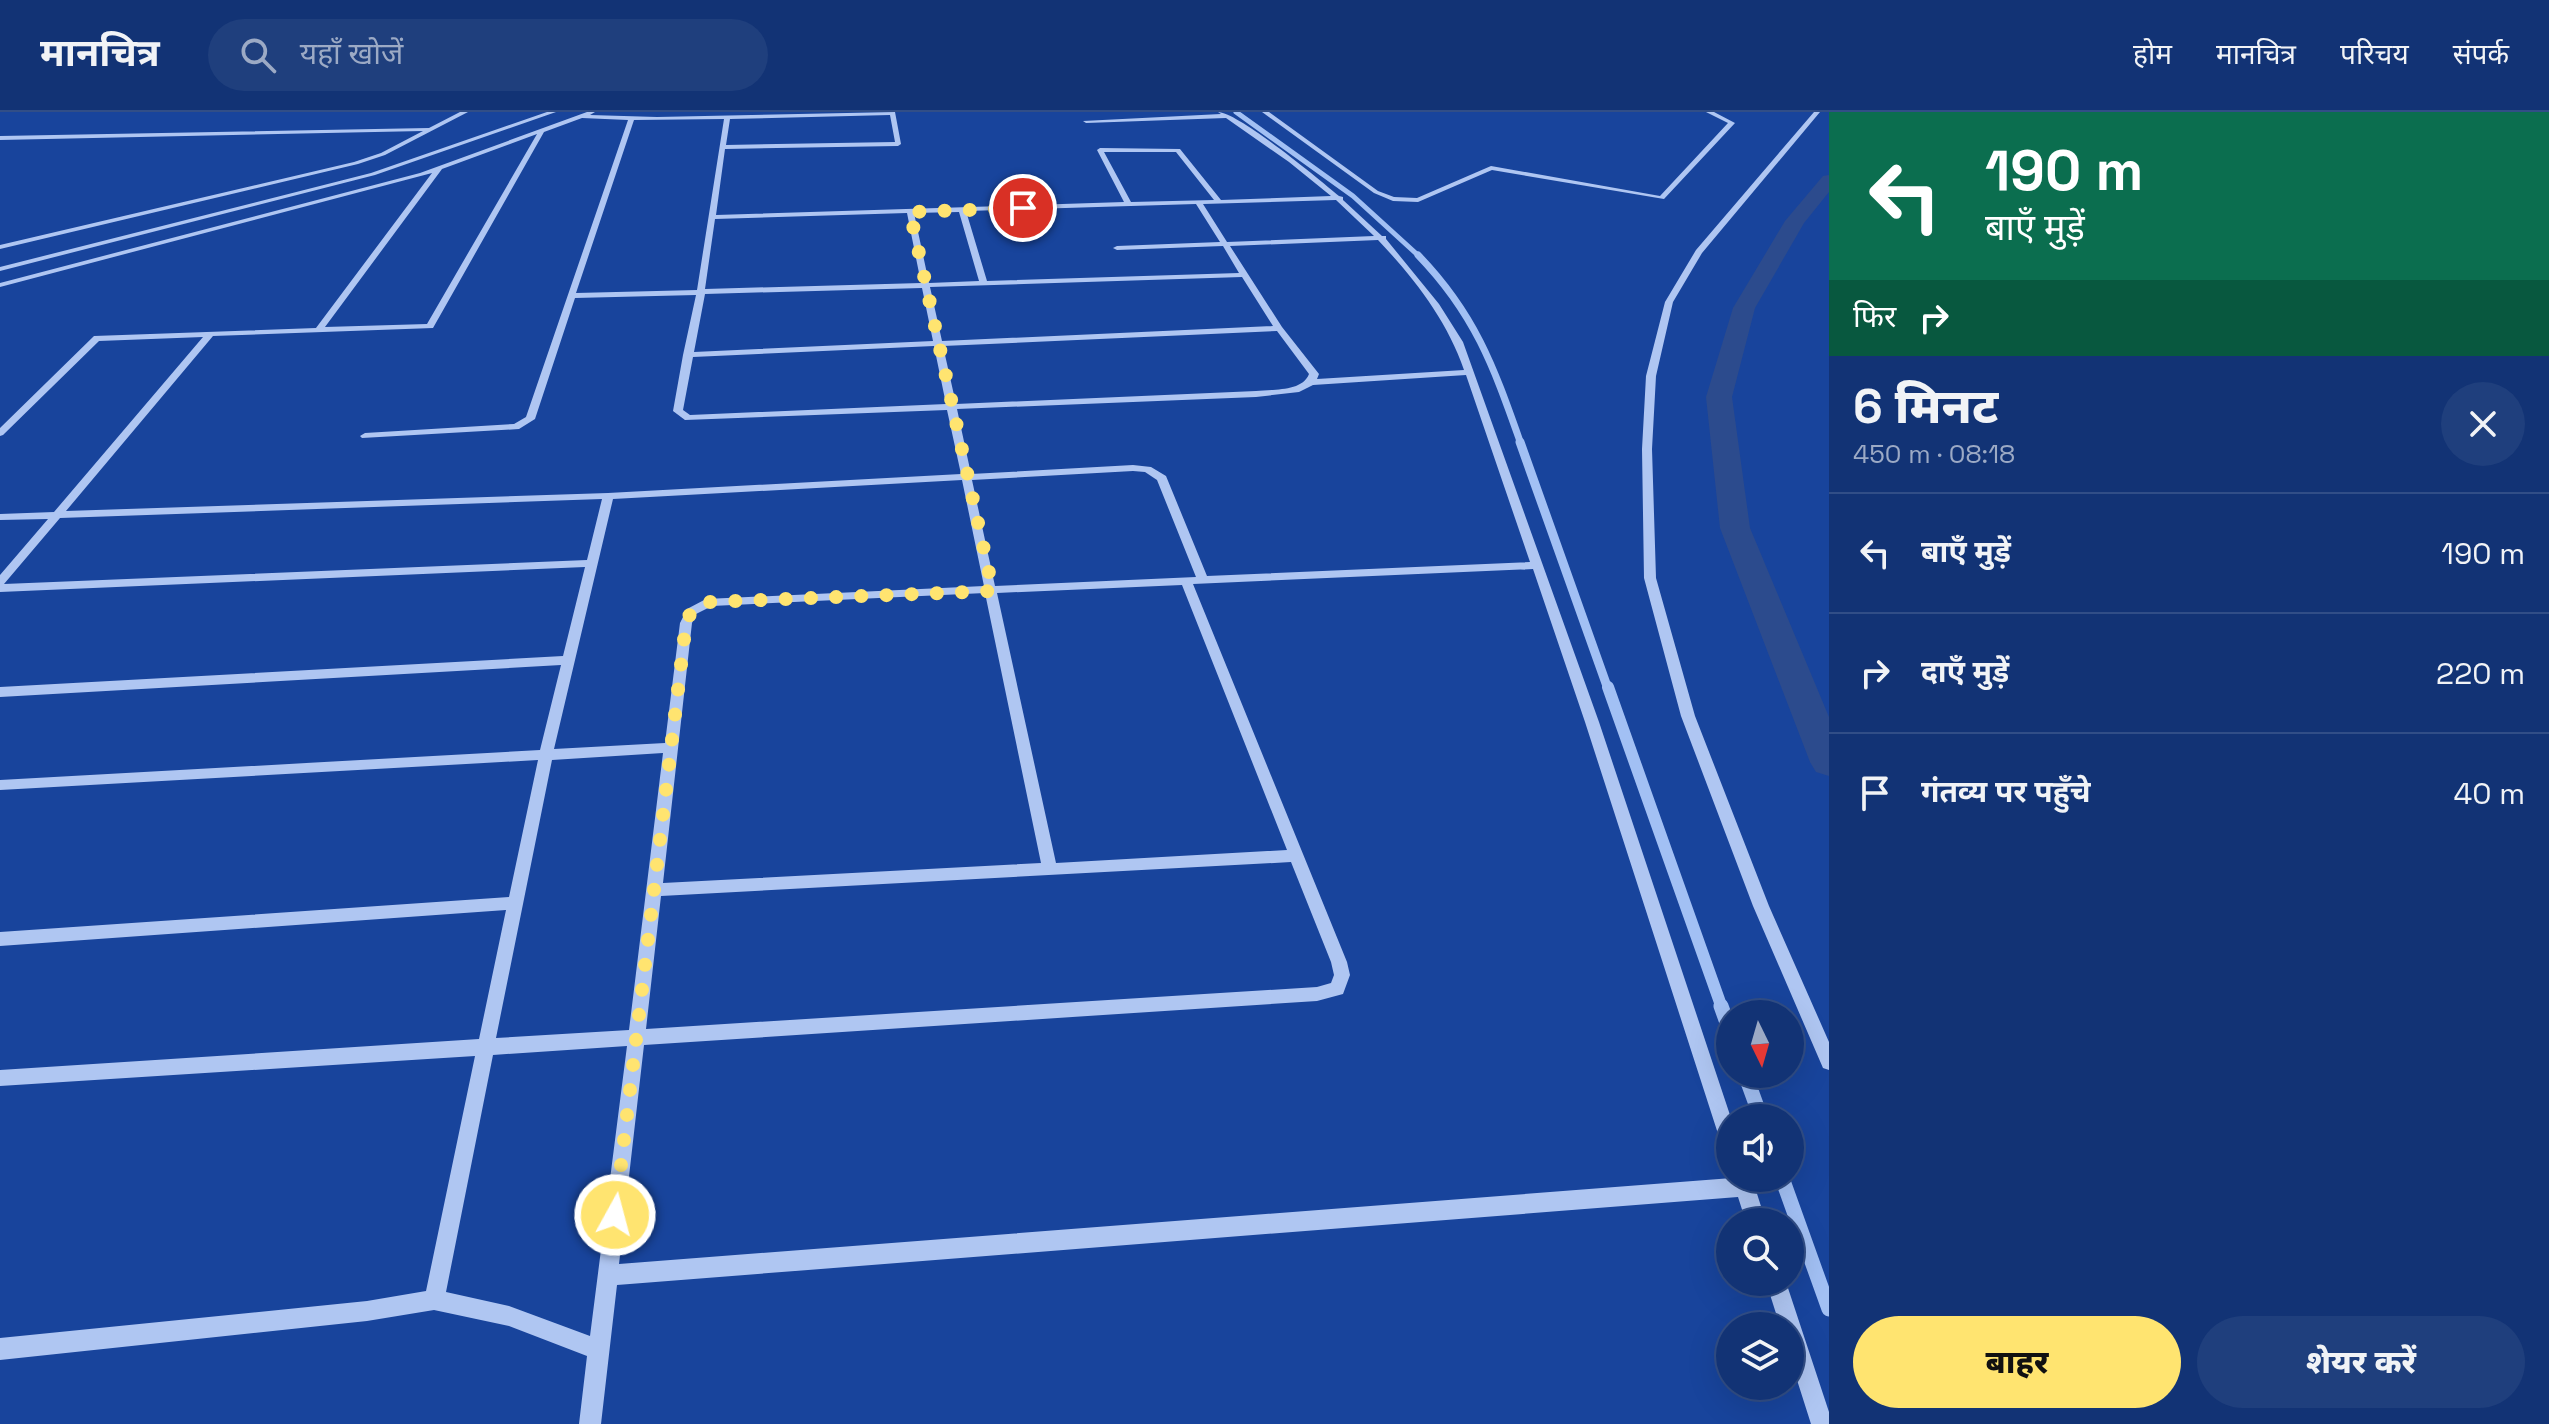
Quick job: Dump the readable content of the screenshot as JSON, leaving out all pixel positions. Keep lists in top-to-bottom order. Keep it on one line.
{"north":"bottom","page":{"header":"मानचित्र","search":"यहाँ खोजें","nav":["होम","मानचित्र","परिचय","संपर्क"],"turn":["190 m","बाएँ मुड़ें"],"then":"फिर","heading":["6 मिनट","450 m · 08:18"],"list":[{"name":"बाएँ मुड़ें","value":"190 m"},{"name":"दाएँ मुड़ें","value":"220 m"},{"name":"गंतव्य पर पहुँचे","value":"40 m"}],"buttons":["बाहर","शेयर करें"]}}
